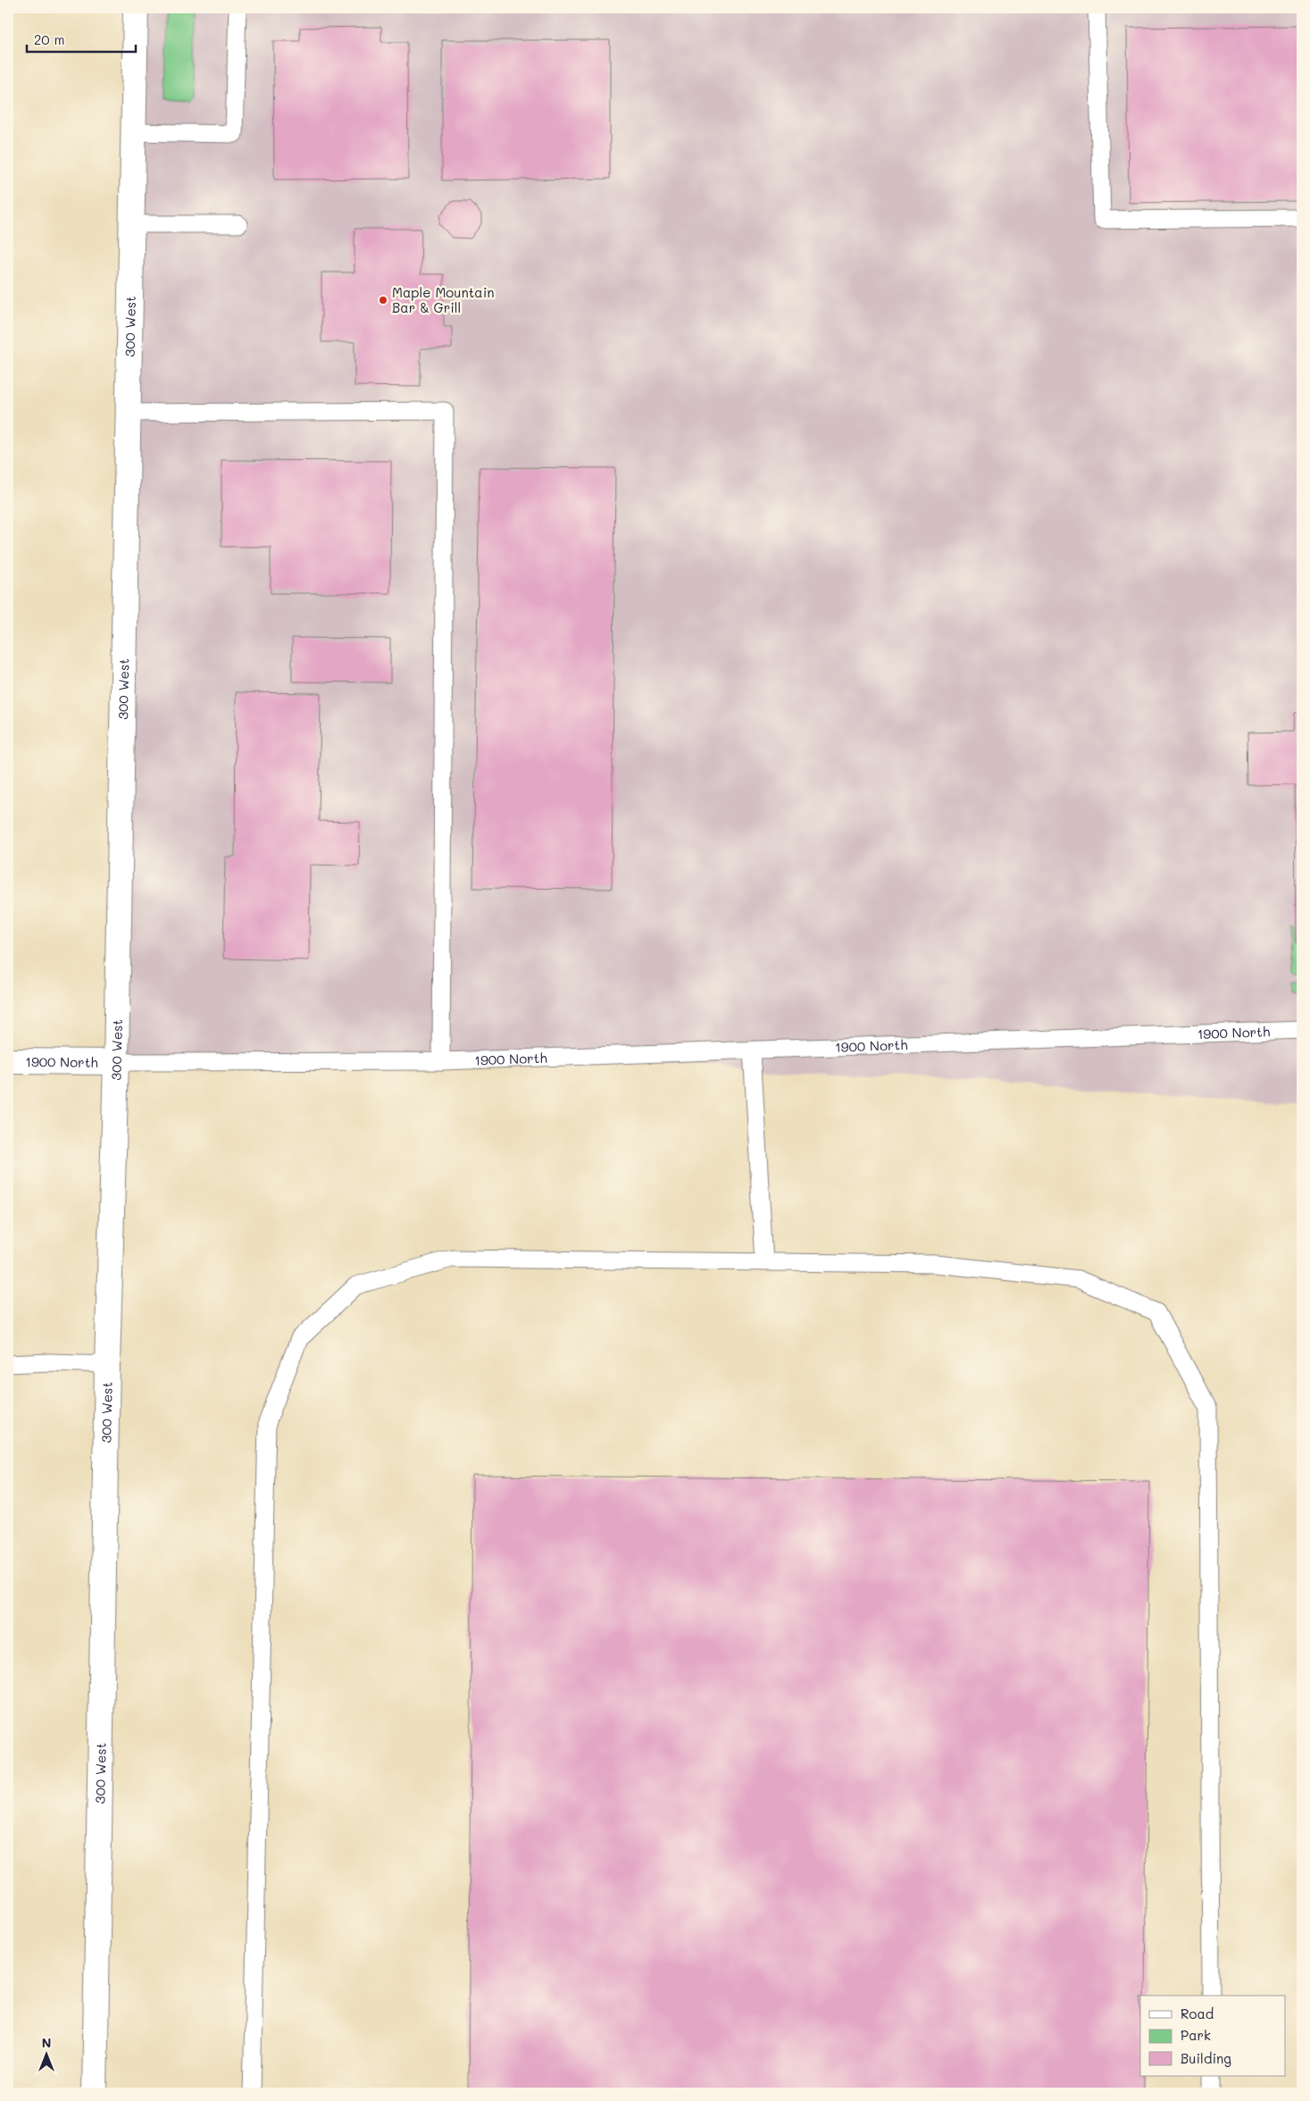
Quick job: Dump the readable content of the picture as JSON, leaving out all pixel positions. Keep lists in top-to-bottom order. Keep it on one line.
{"streets":{"street":["300 West","1900 North"]},"crossings":[["300 West","1900 North"]],"places":["Maple Mountain Bar & Grill"],"legend":["Road","Park","Building"],"scale_bar":"20 m","north":"top"}
